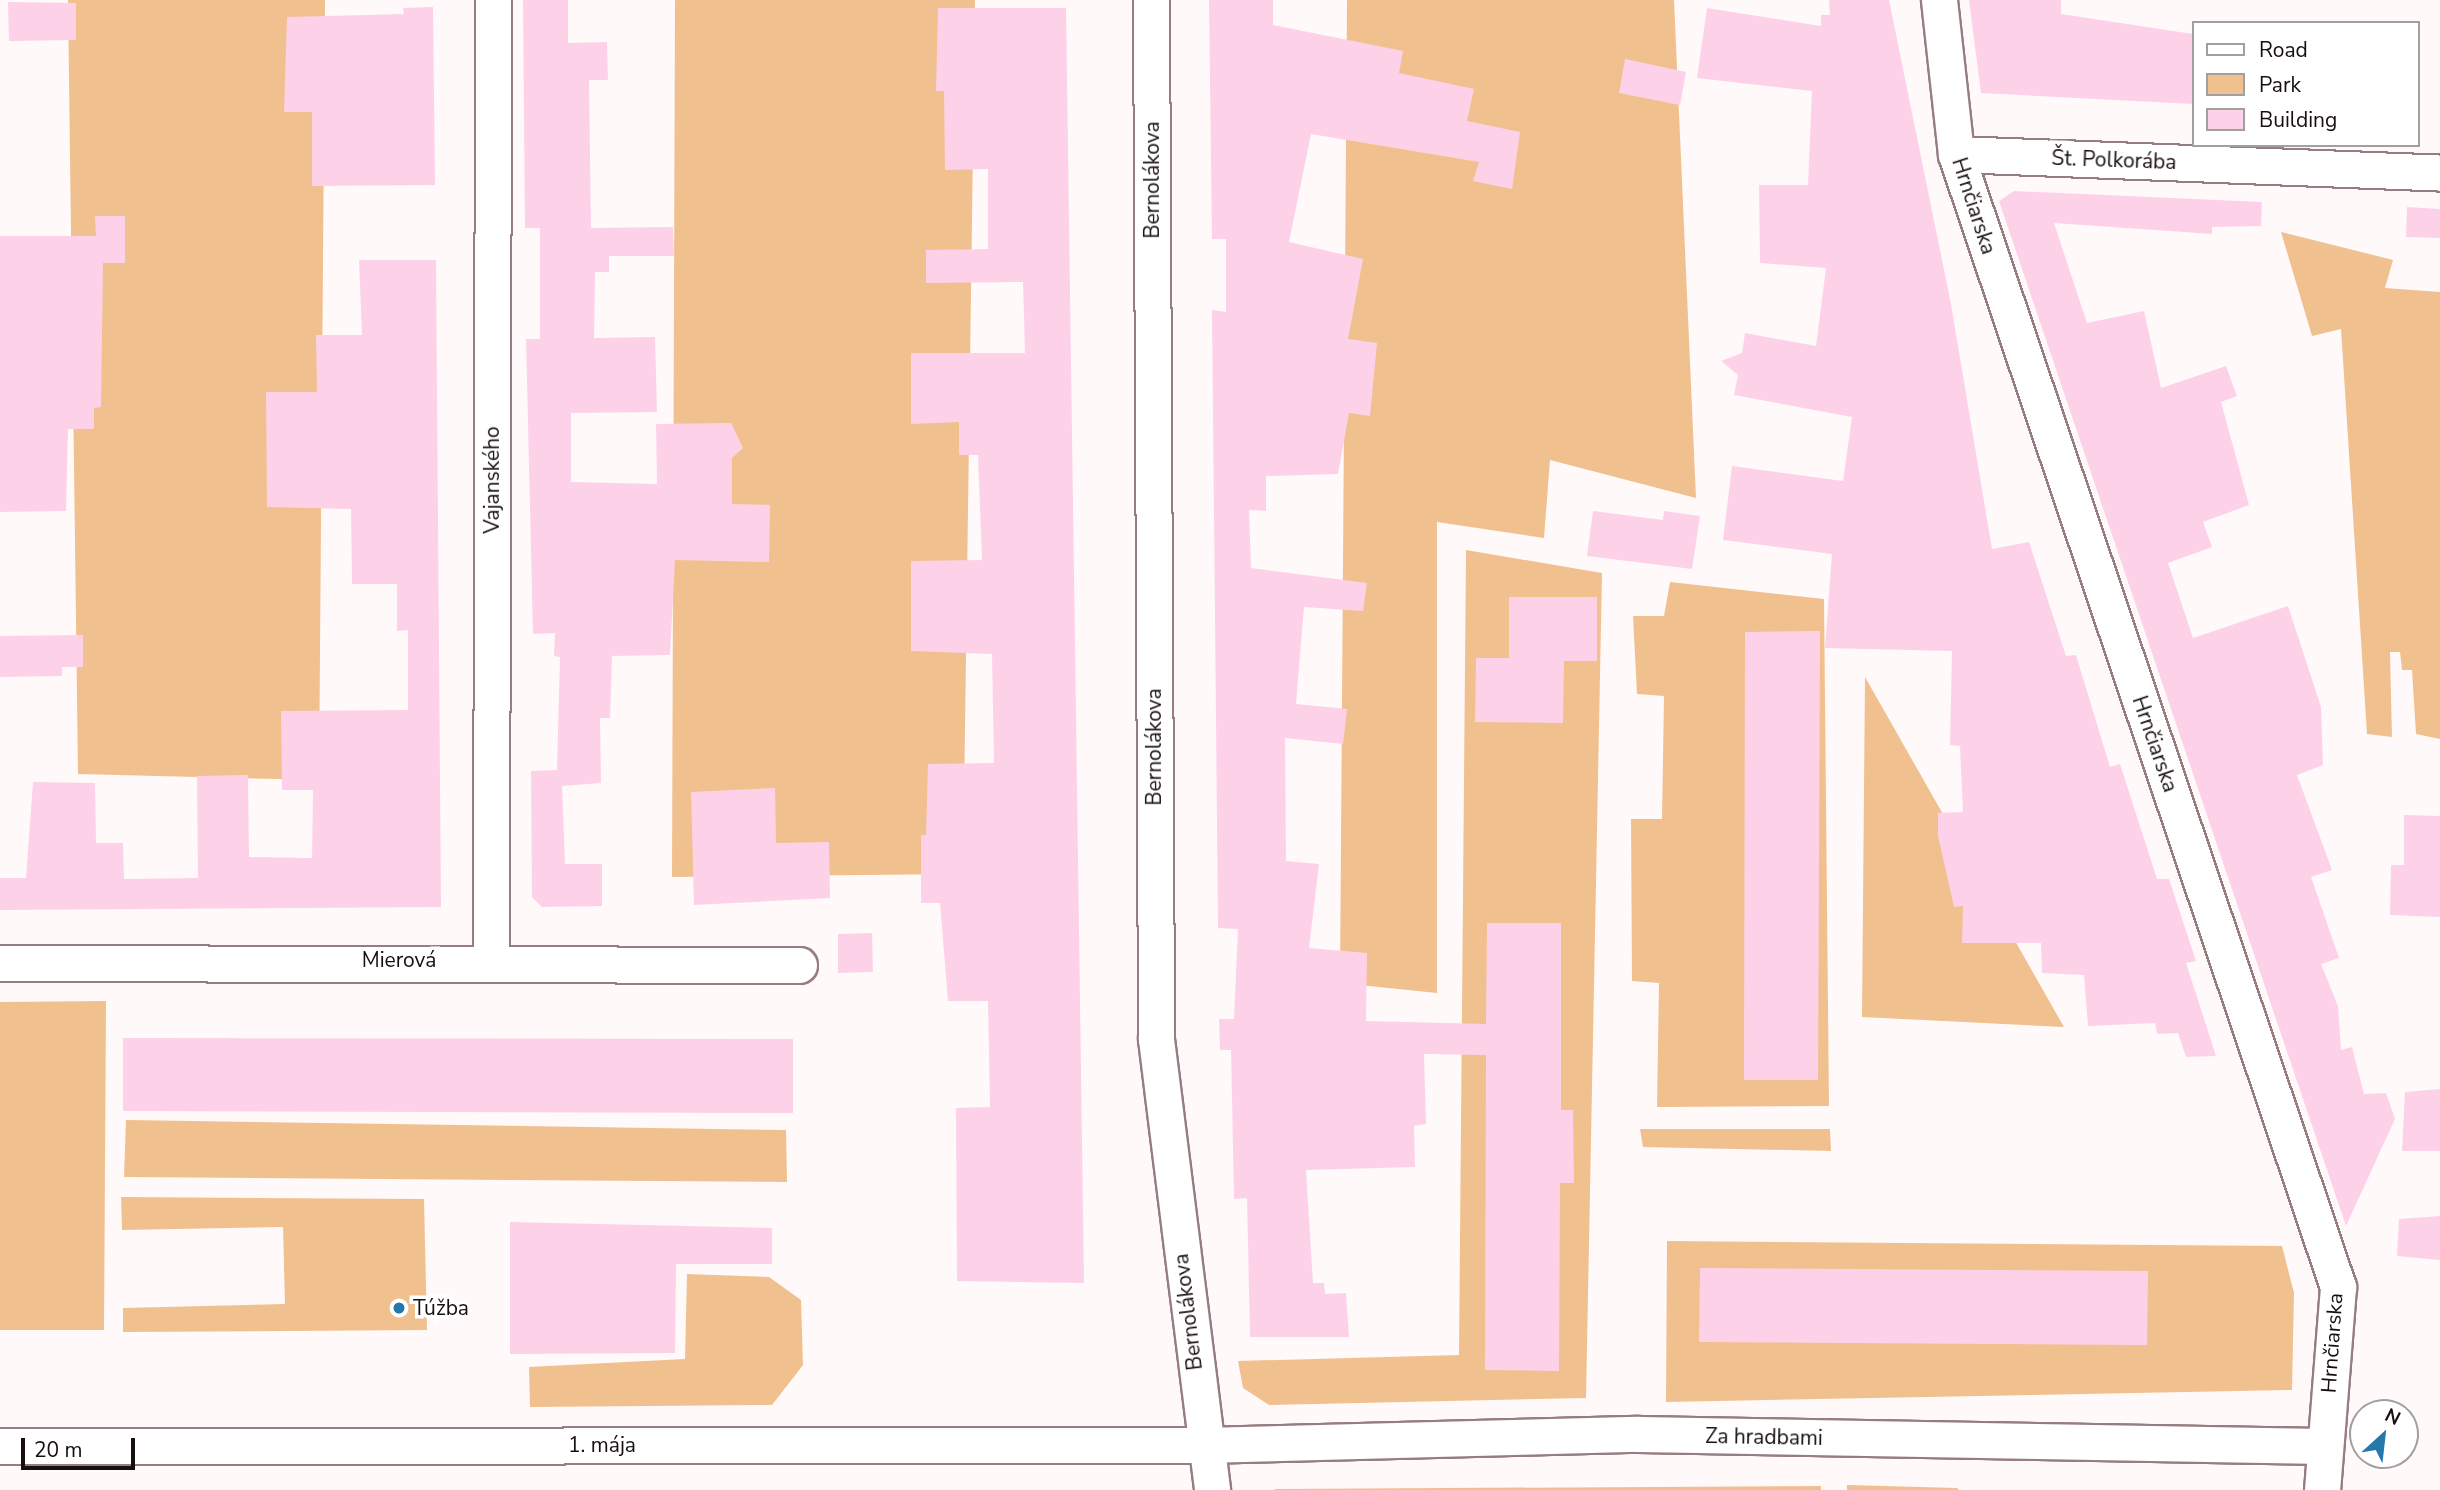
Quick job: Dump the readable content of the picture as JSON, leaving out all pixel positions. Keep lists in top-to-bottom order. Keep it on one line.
{"streets":{"street":["Št. Polkorába","Bernolákova","Hrnčiarska","Vajanského","Mierová","Za hradbami","1. mája"]},"crossings":[["Št. Polkorába","Hrnčiarska"],["Bernolákova","Za hradbami"],["Bernolákova","1. mája"],["Hrnčiarska","Za hradbami"],["Vajanského","Mierová"],["Za hradbami","1. mája"]],"places":["Túžba"],"legend":["Road","Park","Building"],"scale_bar":"20 m","north":"top right"}
